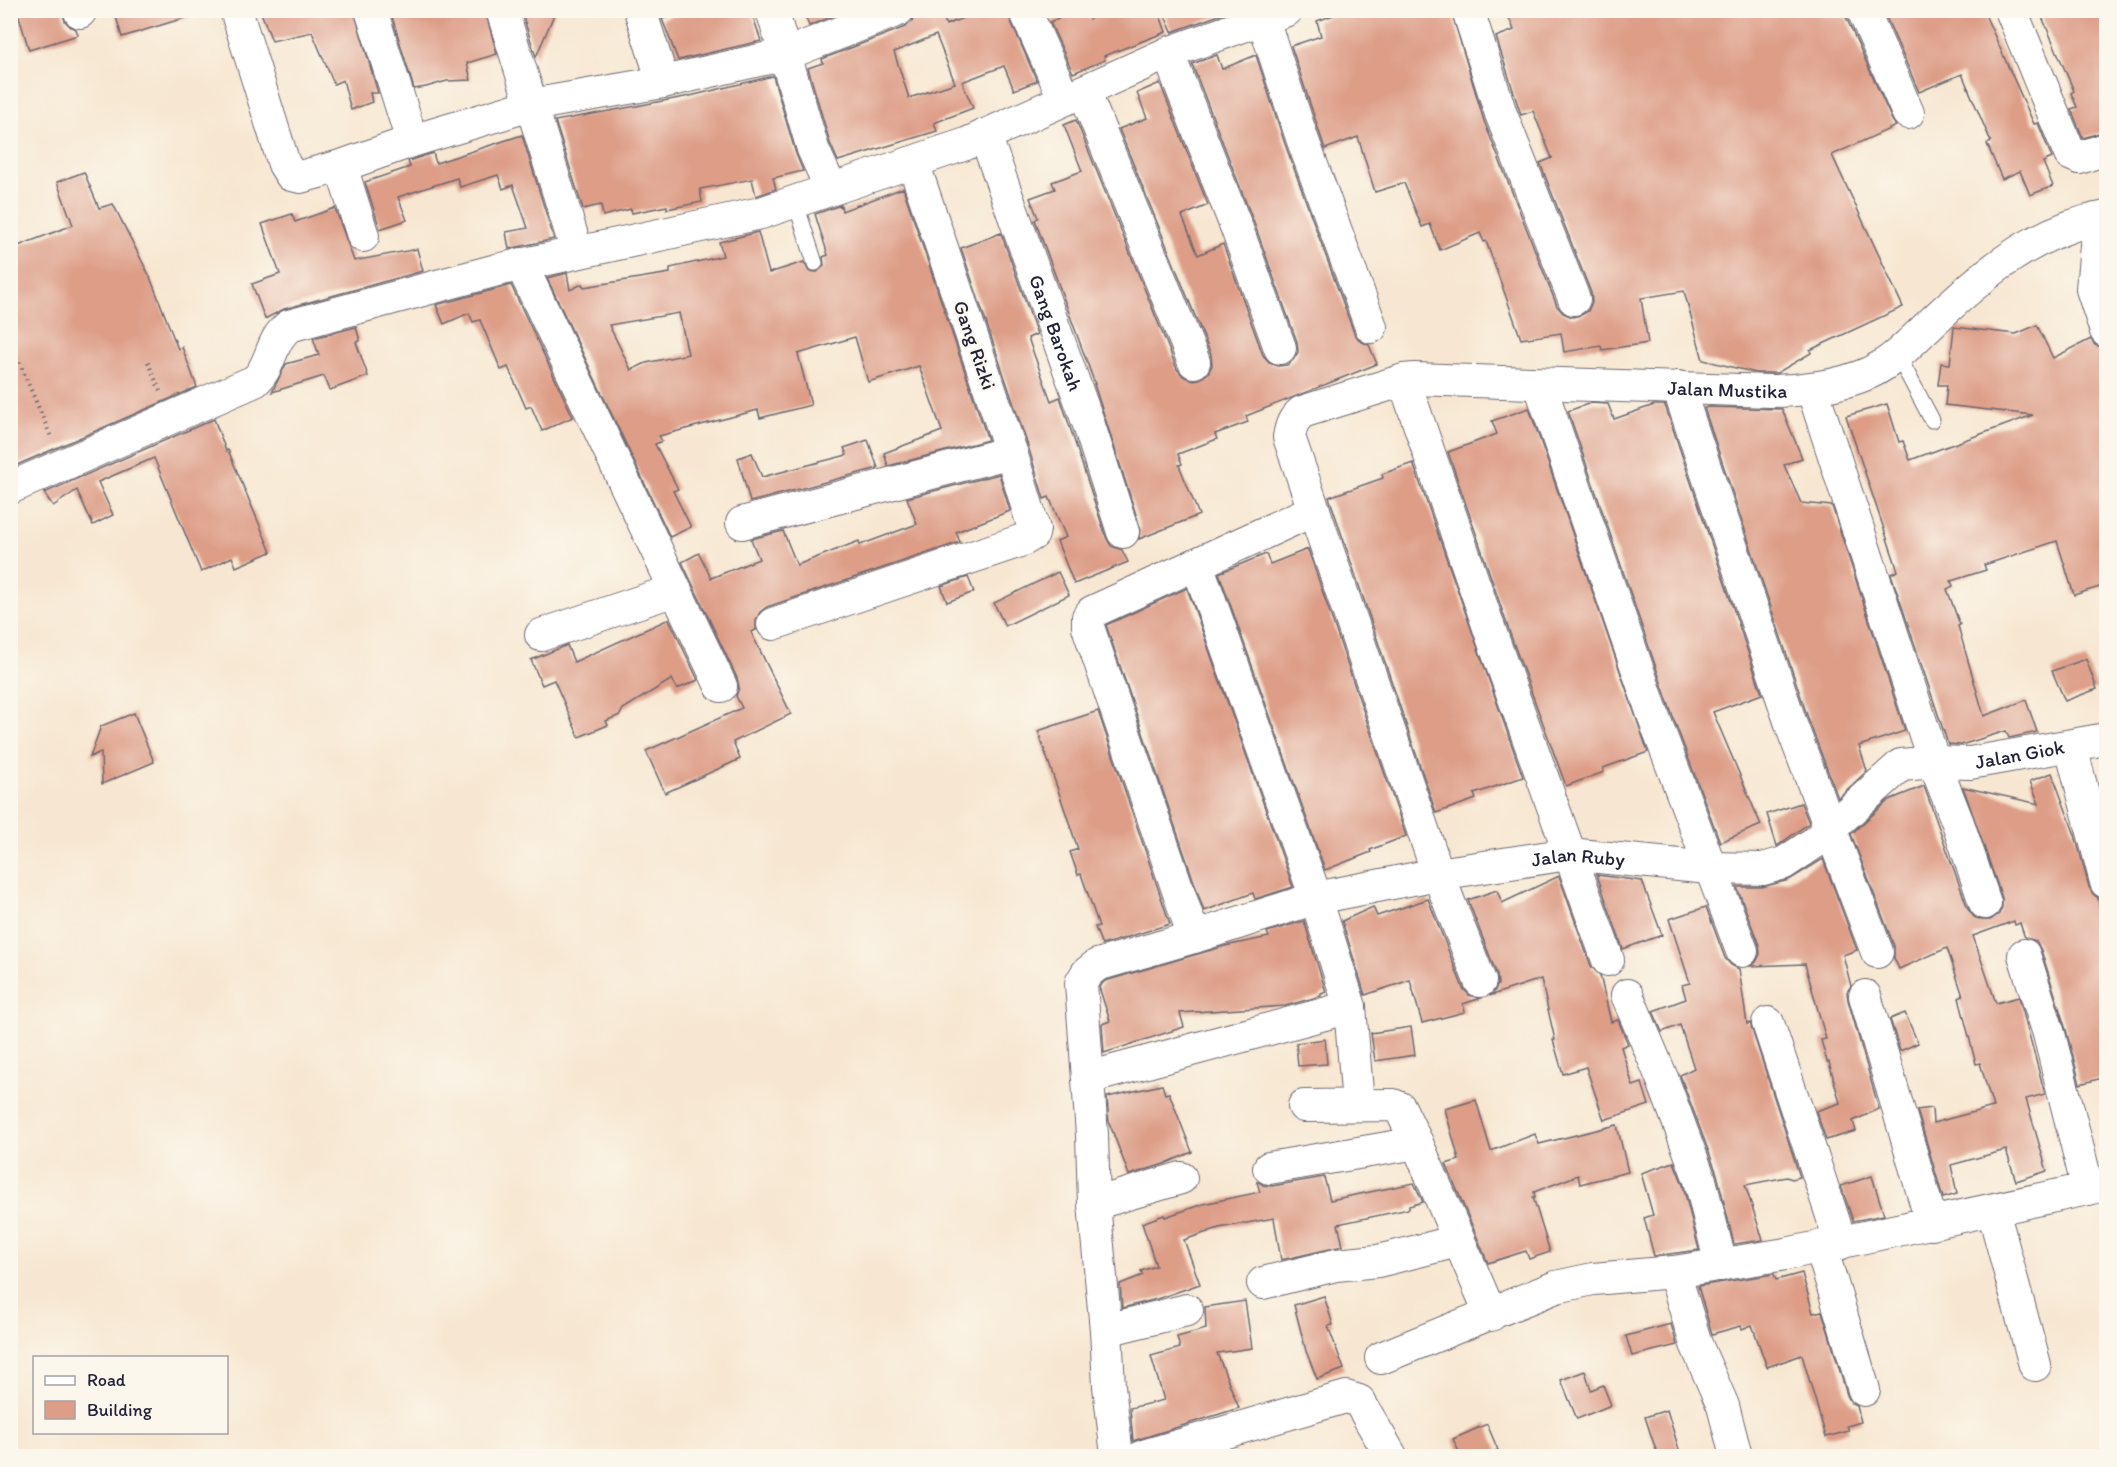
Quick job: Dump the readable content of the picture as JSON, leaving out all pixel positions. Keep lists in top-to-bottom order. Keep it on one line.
{"streets":{"street":["Gang Barokah","Gang Rizki","Jalan Mustika","Jalan Giok","Jalan Ruby"]},"crossings":[["Jalan Giok","Jalan Ruby"]],"legend":["Road","Building"]}
